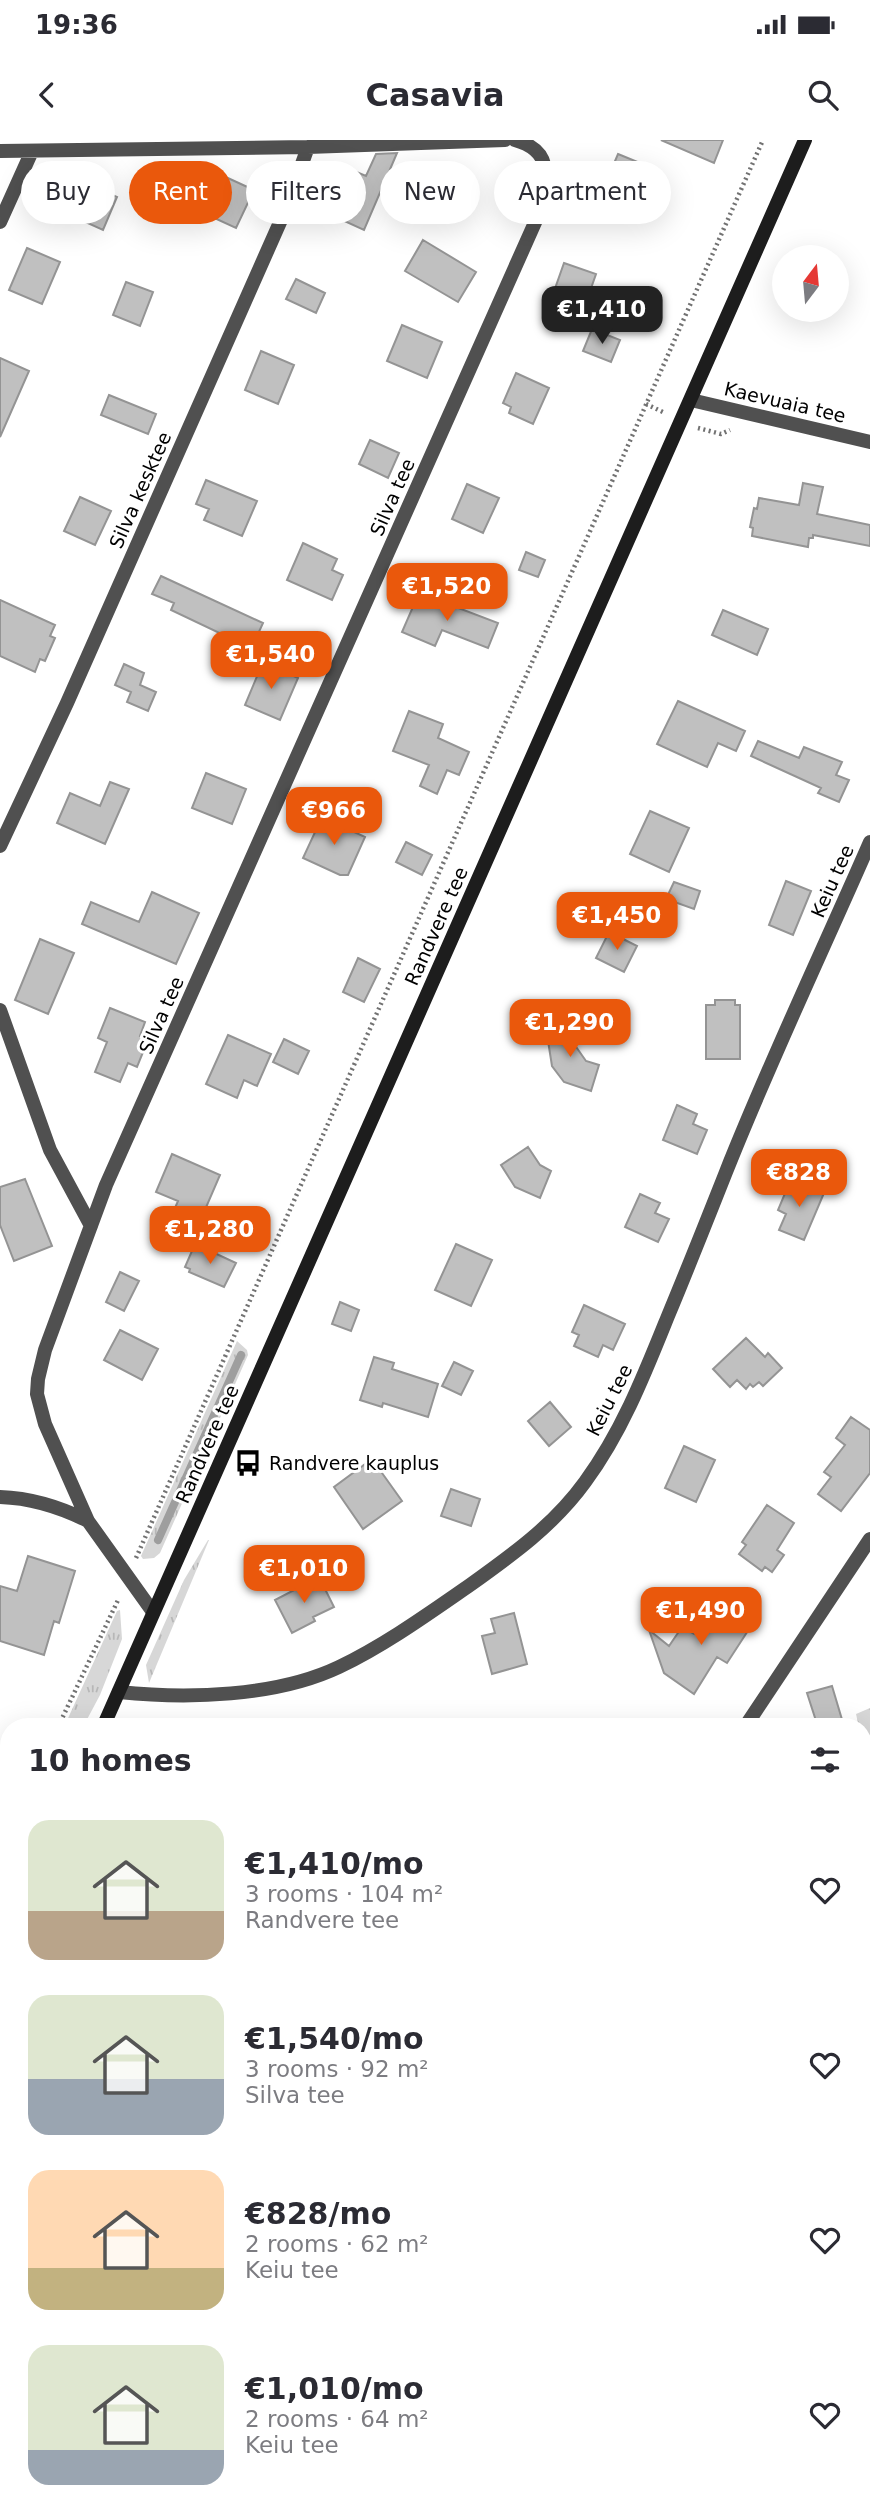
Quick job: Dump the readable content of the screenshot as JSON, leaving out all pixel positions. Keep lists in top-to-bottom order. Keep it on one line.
{"streets":{"street":["Kaevuaia tee","Silva kesktee","Silva tee","Keiu tee","Randvere tee"]},"crossings":[["Kaevuaia tee","Randvere tee"],["Silva tee","Randvere tee"],["Keiu tee","Randvere tee"]],"places":{"bus stop":["Randvere kauplus"]},"north":"top","page":{"status":"19:36","header":"Casavia","chip":["Buy","Rent","Filters","New","Apartment"],"price":["€1,410","€1,520","€1,540","€966","€1,450","€1,290","€828","€1,280","€1,010","€1,490"],"heading":"10 homes","list":[{"name":"€1,410/mo","note":"3 rooms · 104 m² · Randvere tee"},{"name":"€1,540/mo","note":"3 rooms · 92 m² · Silva tee"},{"name":"€828/mo","note":"2 rooms · 62 m² · Keiu tee"},{"name":"€1,010/mo","note":"2 rooms · 64 m² · Keiu tee"}]}}
